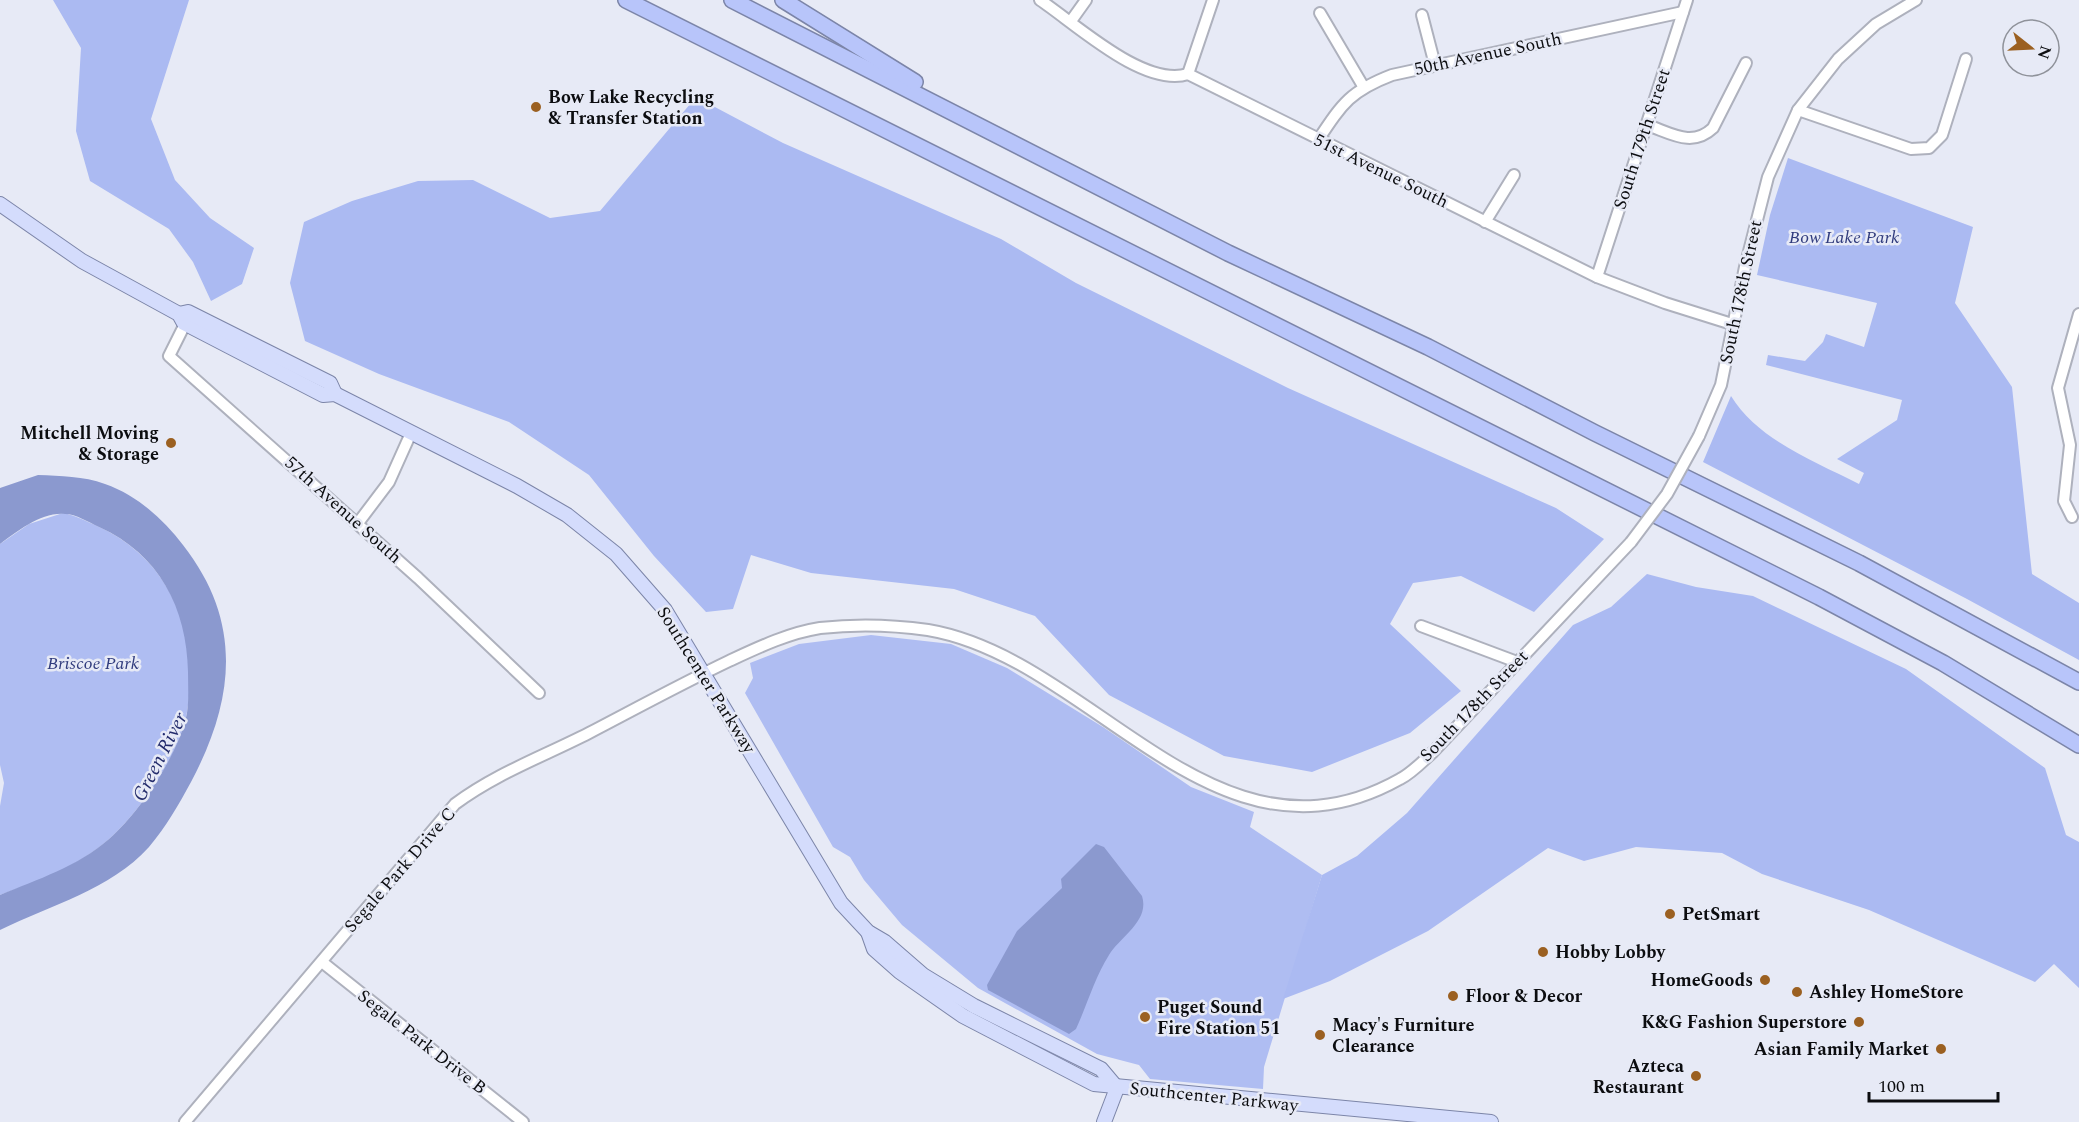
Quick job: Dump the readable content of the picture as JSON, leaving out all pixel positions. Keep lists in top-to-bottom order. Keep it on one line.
{"streets":{"main road":["Southcenter Parkway"],"street":["50th Avenue South","South 179th Street","51st Avenue South","South 178th Street","57th Avenue South","Segale Park Drive C","Segale Park Drive B"]},"crossings":[["50th Avenue South","South 179th Street"],["50th Avenue South","51st Avenue South"],["South 179th Street","51st Avenue South"],["51st Avenue South","South 178th Street"],["South 178th Street","Southcenter Parkway"],["South 178th Street","Segale Park Drive C"],["57th Avenue South","Southcenter Parkway"],["Southcenter Parkway","Segale Park Drive C"],["Segale Park Drive C","Segale Park Drive B"]],"water":["Green River"],"parks":["Bow Lake Park","Briscoe Park"],"places":["Bow Lake Recycling & Transfer Station","Mitchell Moving & Storage","PetSmart","Hobby Lobby","HomeGoods","Ashley HomeStore","Floor & Decor","Puget Sound Fire Station 51","K&G Fashion Superstore","Macy's Furniture Clearance","Asian Family Market","Azteca Restaurant"],"scale_bar":"100 m","north":"right"}
